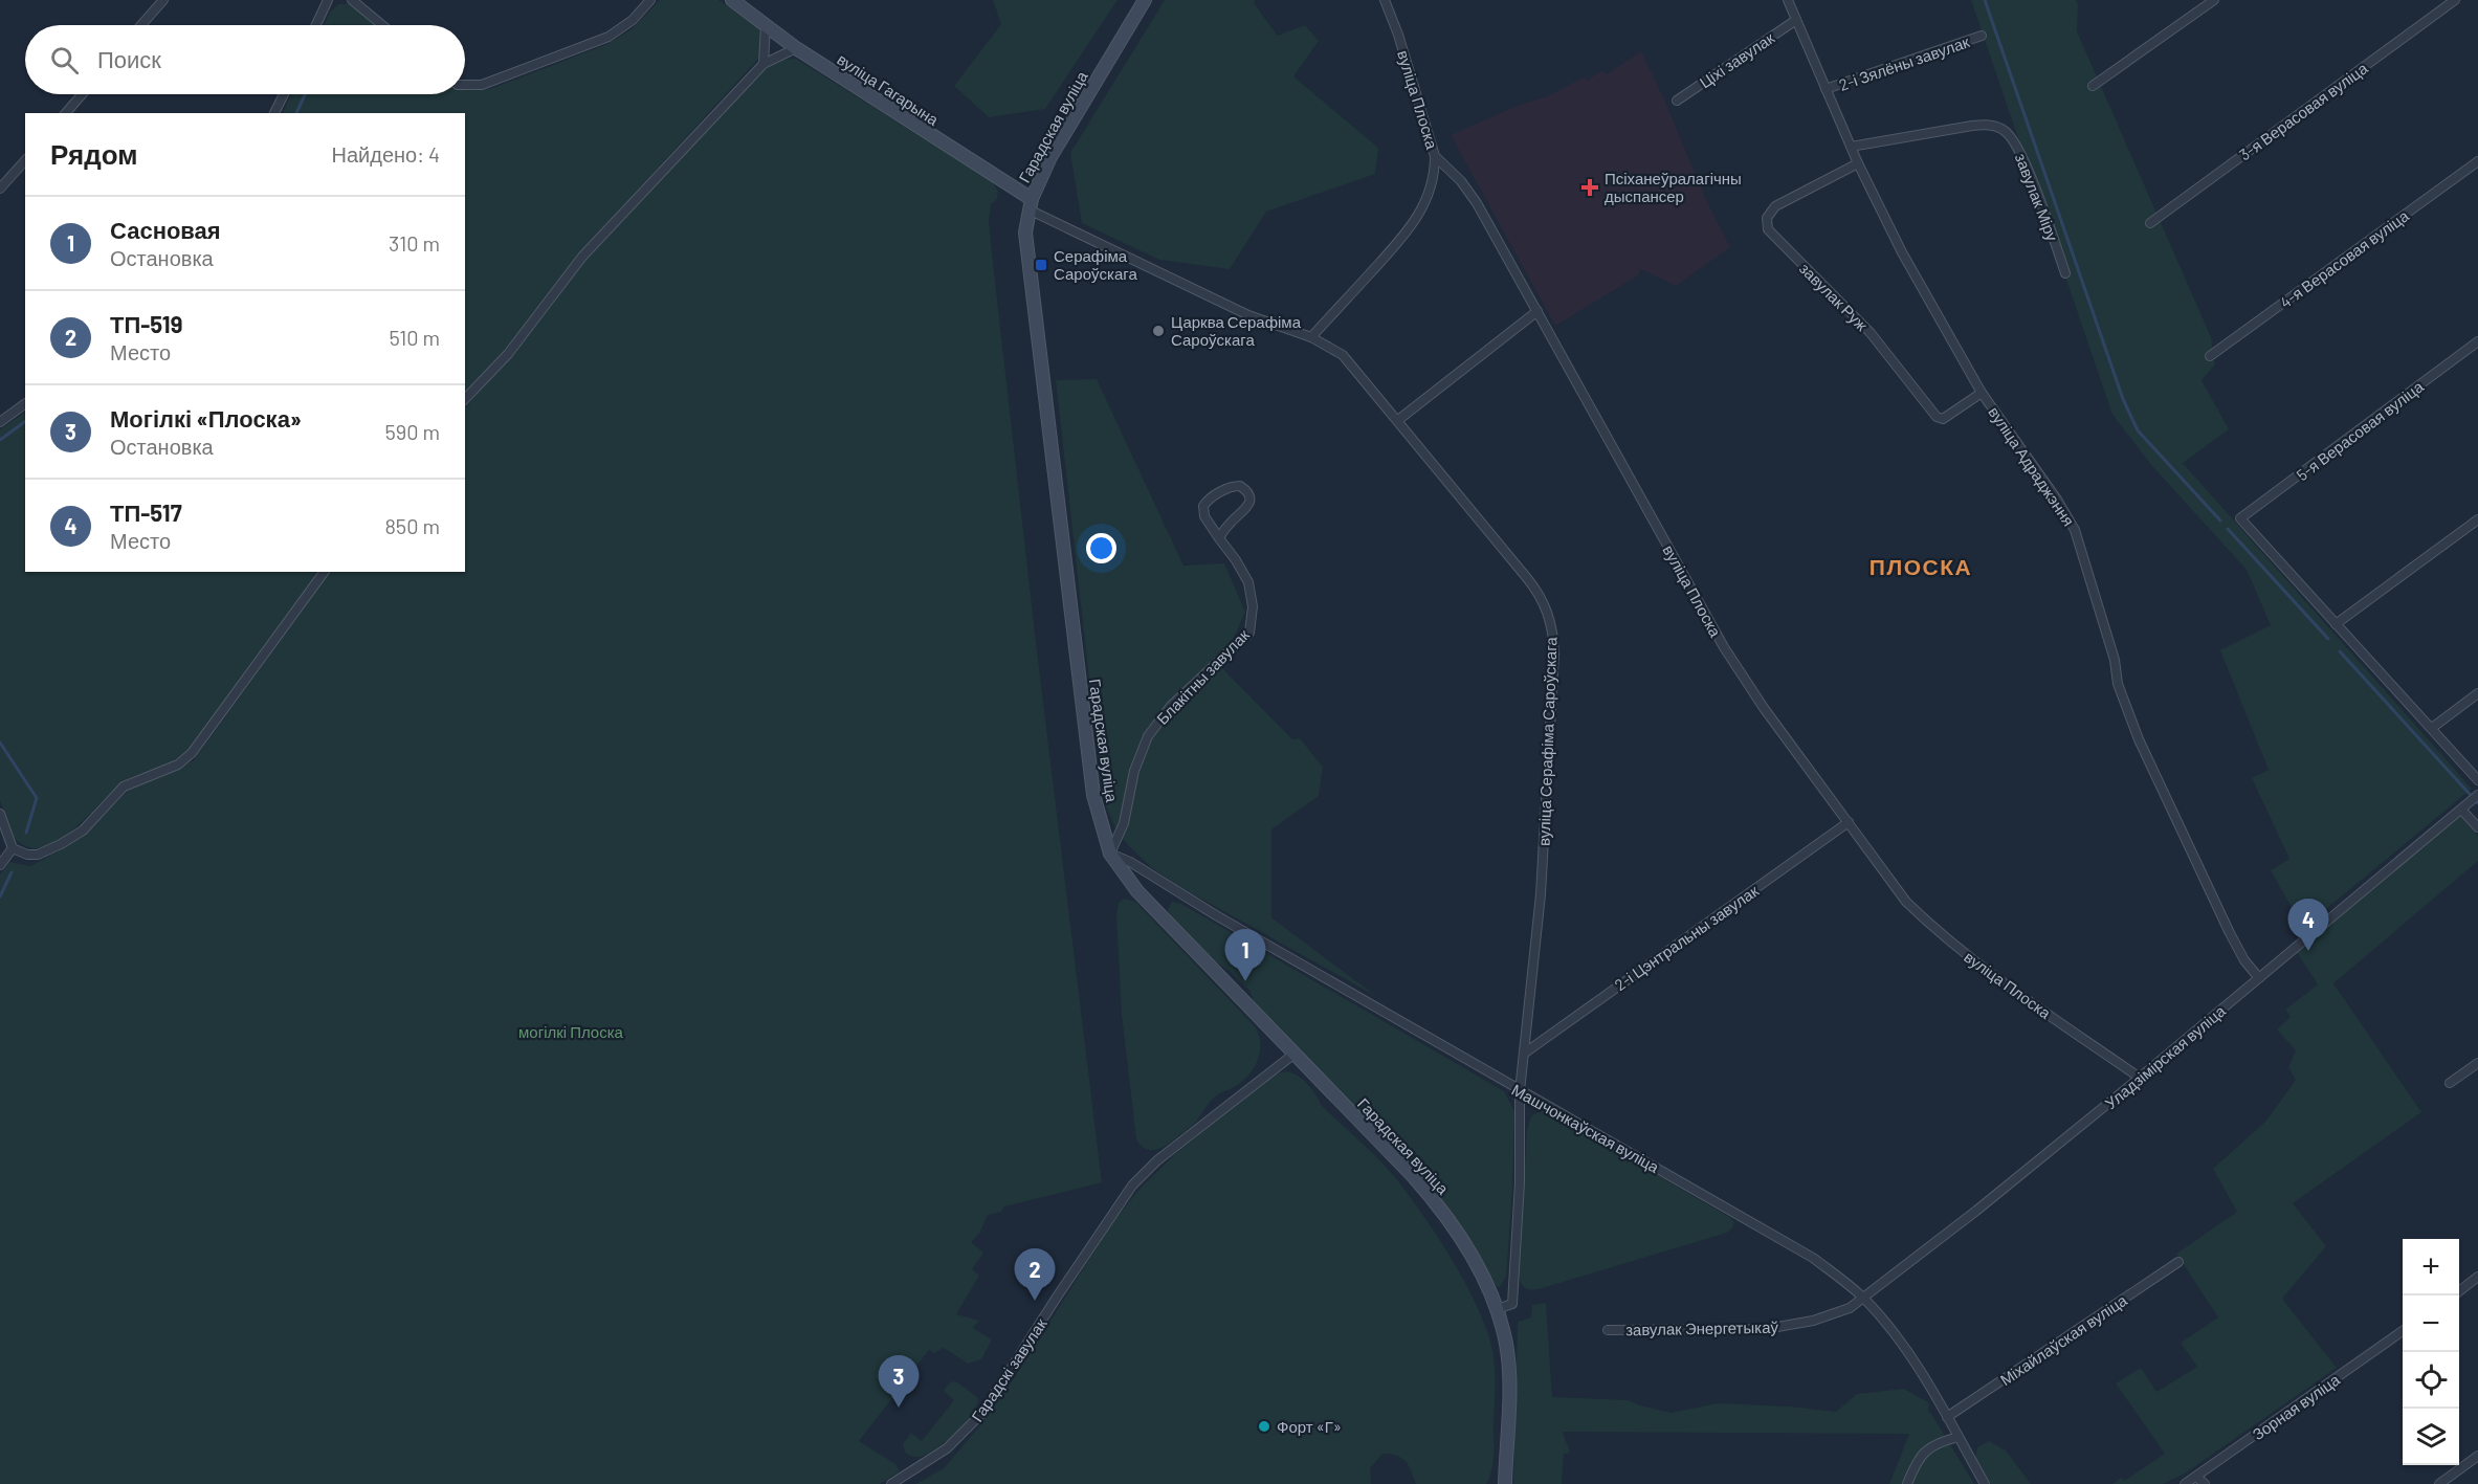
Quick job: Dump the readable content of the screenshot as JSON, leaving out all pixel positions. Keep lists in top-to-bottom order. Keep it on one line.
{"streets":{"main road":["вуліца Гагарына","Гарадская вуліца"],"street":["Ціхі завулак","2-і Зялёны завулак","вуліца Плоска","3-я Верасовая вуліца","завулак Міру","4-я Верасовая вуліца","завулак Руж","5-я Верасовая вуліца","вуліца Адраджэння","Блакітны завулак","вуліца Серафіма Сароўскага","2-і Цэнтральны завулак","Уладзімірская вуліца","Машчонкаўская вуліца","завулак Энергетыкаў","Міхайлаўская вуліца","Гарадскі завулак","Зорная вуліца"]},"crossings":[["Ціхі завулак","вуліца Адраджэння"],["2-і Зялёны завулак","вуліца Адраджэння"],["вуліца Гагарына","Гарадская вуліца"],["вуліца Гагарына","вуліца Серафіма Сароўскага"],["вуліца Плоска","2-і Цэнтральны завулак"],["вуліца Плоска","Уладзімірская вуліца"],["Гарадская вуліца","Блакітны завулак"],["Гарадская вуліца","вуліца Серафіма Сароўскага"],["Гарадская вуліца","Машчонкаўская вуліца"],["Гарадская вуліца","Гарадскі завулак"],["завулак Міру","вуліца Адраджэння"],["завулак Руж","вуліца Адраджэння"],["вуліца Адраджэння","Уладзімірская вуліца"],["Блакітны завулак","Машчонкаўская вуліца"],["вуліца Серафіма Сароўскага","2-і Цэнтральны завулак"],["вуліца Серафіма Сароўскага","Машчонкаўская вуліца"],["Уладзімірская вуліца","Машчонкаўская вуліца"],["Уладзімірская вуліца","завулак Энергетыкаў"],["Машчонкаўская вуліца","завулак Энергетыкаў"],["Машчонкаўская вуліца","Міхайлаўская вуліца"]],"districts":["ПЛОСКА"],"parks":["могілкі Плоска"],"places":{"health":["Псіханеўралагічны дыспансер"],"transit":["Серафіма Сароўскага"],"other":["Царква Серафіма Сароўскага","Форт «Г»"]},"page":{"search":"Поиск","heading":["Рядом","Найдено: 4"],"list":[{"mark":"1","name":"Сасновая","note":"Остановка","value":"310 m"},{"mark":"2","name":"ТП-519","note":"Место","value":"510 m"},{"mark":"3","name":"Могілкі «Плоска»","note":"Остановка","value":"590 m"},{"mark":"4","name":"ТП-517","note":"Место","value":"850 m"}],"pins":["4","1","2","3"],"map_buttons":["+","−"]}}
